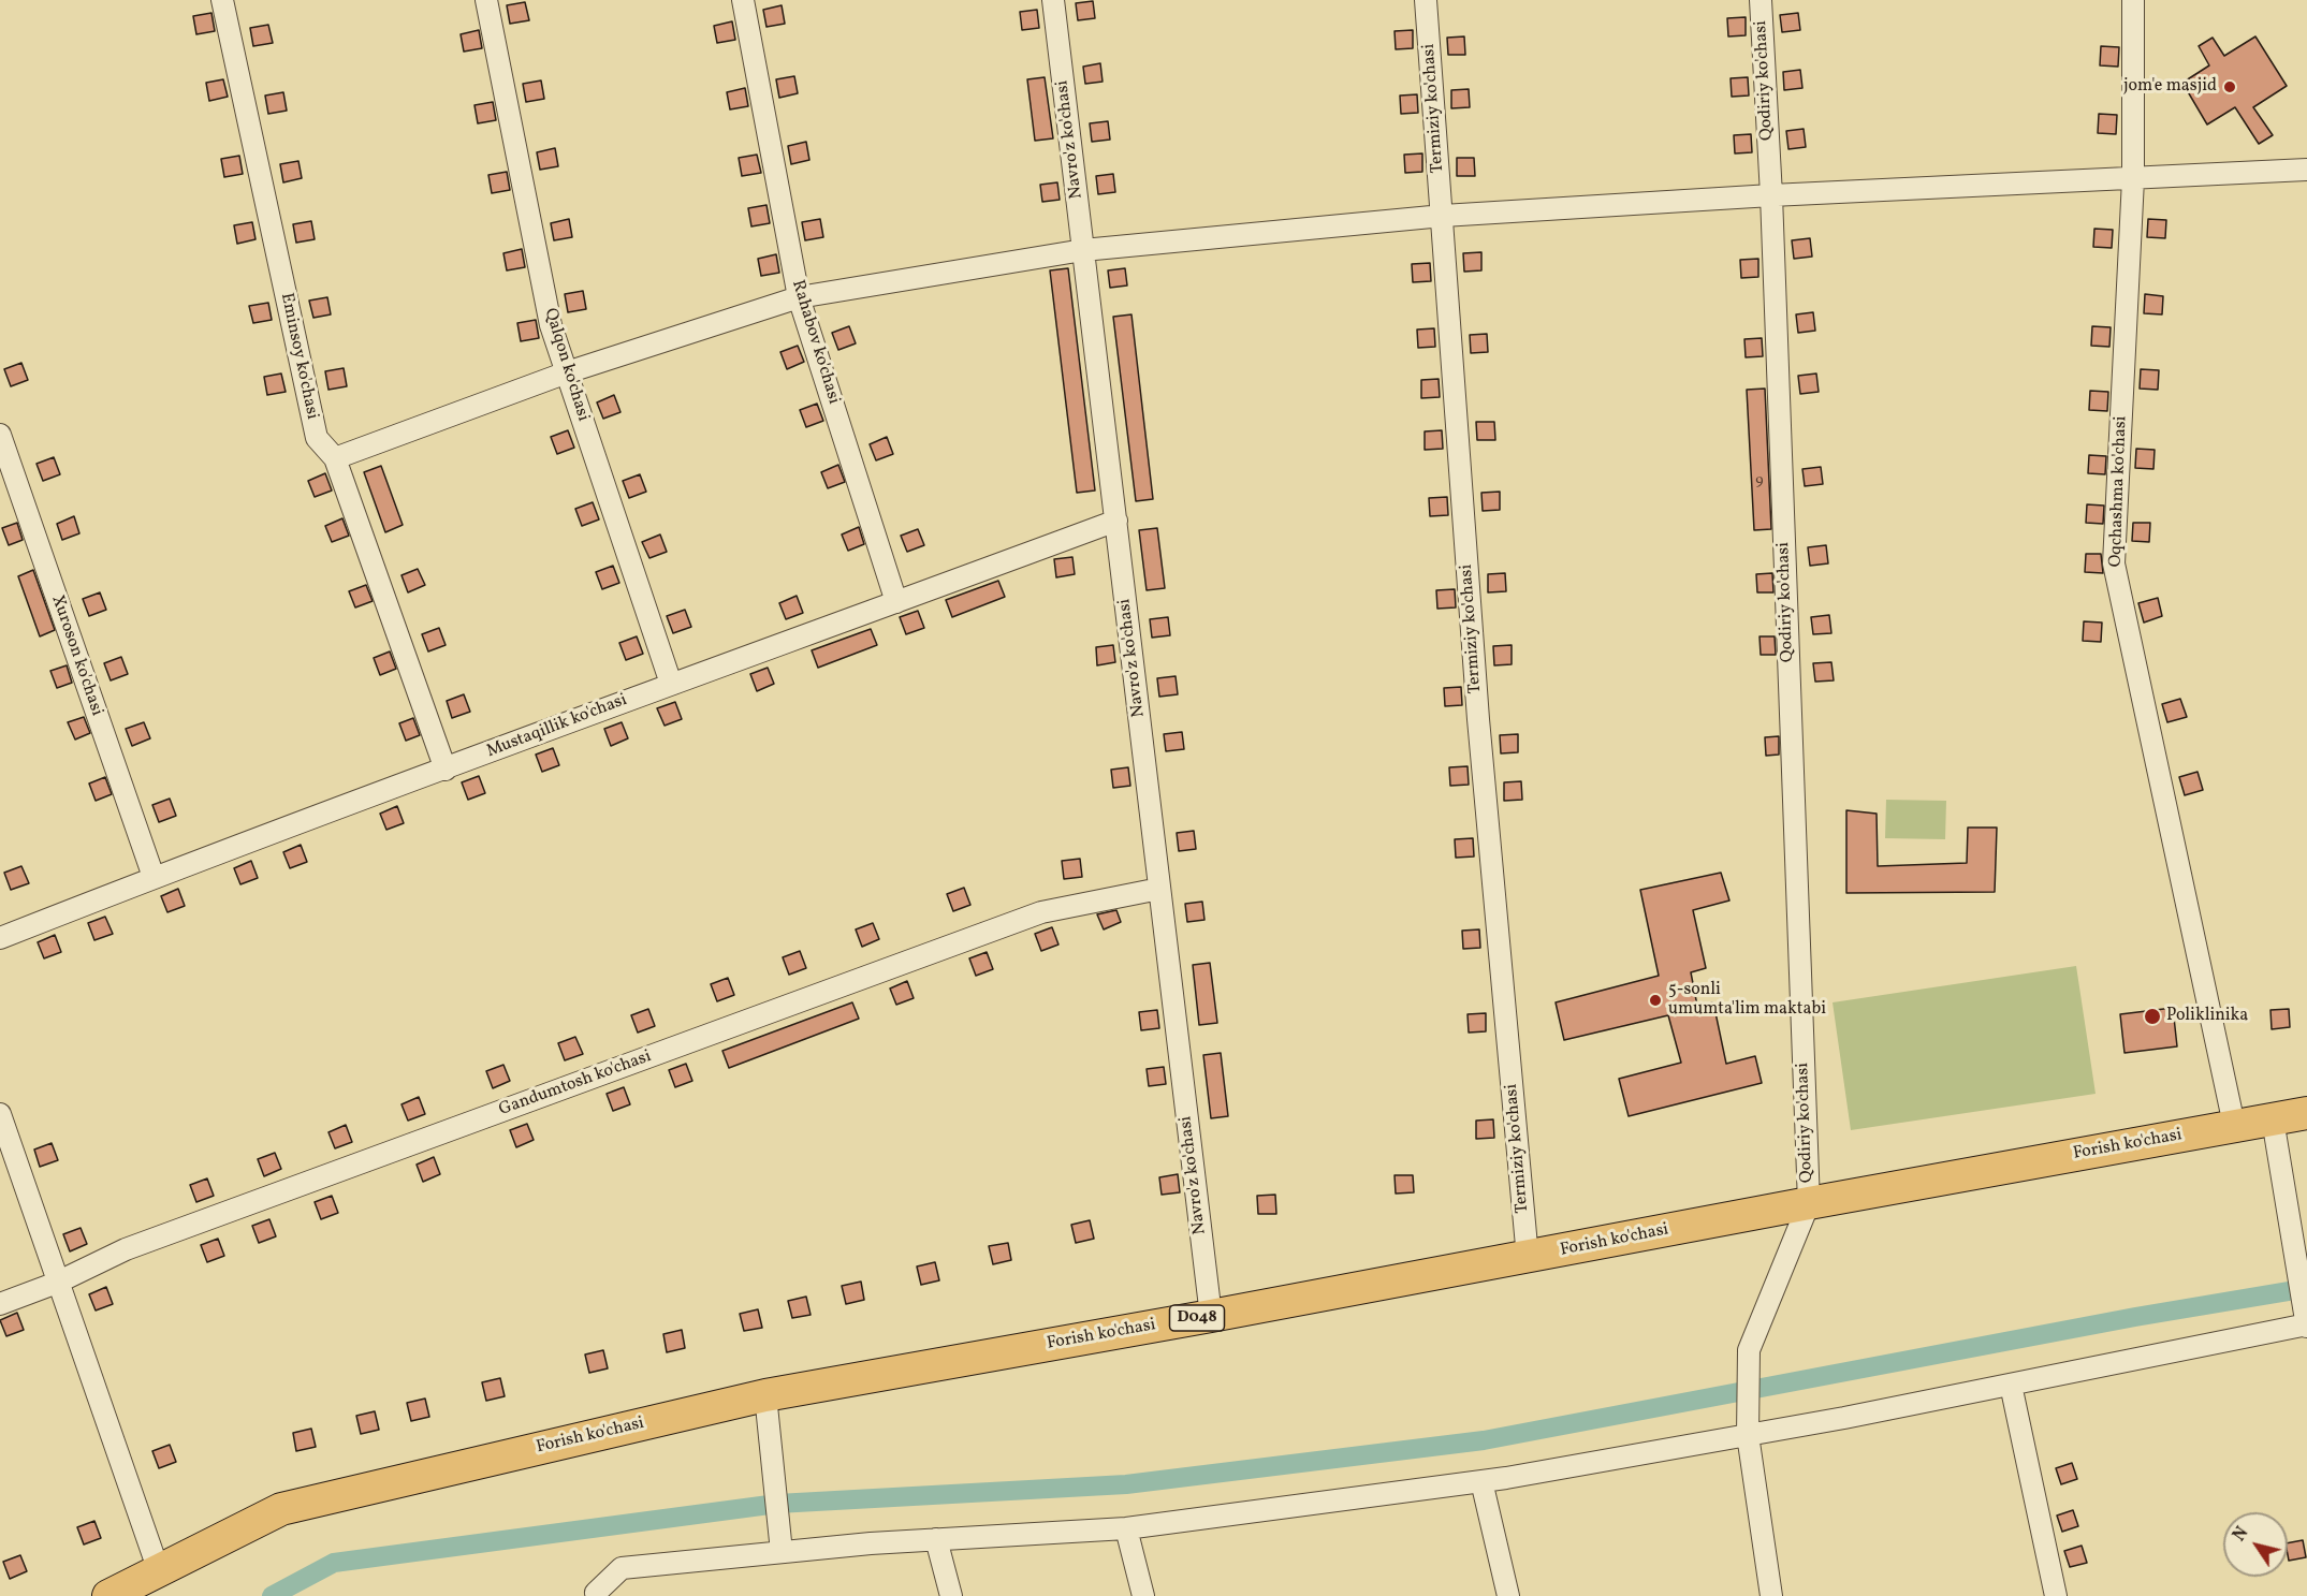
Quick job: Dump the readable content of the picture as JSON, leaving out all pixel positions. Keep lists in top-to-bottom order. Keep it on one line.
{"streets":{"main road":["Forish ko'chasi","D048"],"street":["Qodiriy ko'chasi","Termiziy ko'chasi","Navro'z ko'chasi","Rahabov ko'chasi","Eminsoy ko'chasi","Qalqon ko'chasi","Oqchashma ko'chasi","Xuroson ko'chasi","Mustaqillik ko'chasi","Gandumtosh ko'chasi"]},"crossings":[["Qodiriy ko'chasi","Forish ko'chasi"],["Termiziy ko'chasi","Forish ko'chasi"],["Navro'z ko'chasi","Mustaqillik ko'chasi"],["Navro'z ko'chasi","Gandumtosh ko'chasi"],["Navro'z ko'chasi","Forish ko'chasi"],["Rahabov ko'chasi","Mustaqillik ko'chasi"],["Eminsoy ko'chasi","Mustaqillik ko'chasi"],["Qalqon ko'chasi","Mustaqillik ko'chasi"],["Oqchashma ko'chasi","Forish ko'chasi"],["Xuroson ko'chasi","Mustaqillik ko'chasi"]],"places":["jom'e masjid","5-sonli umumta'lim maktabi","Poliklinika"],"house_numbers":["9"],"north":"top left"}
